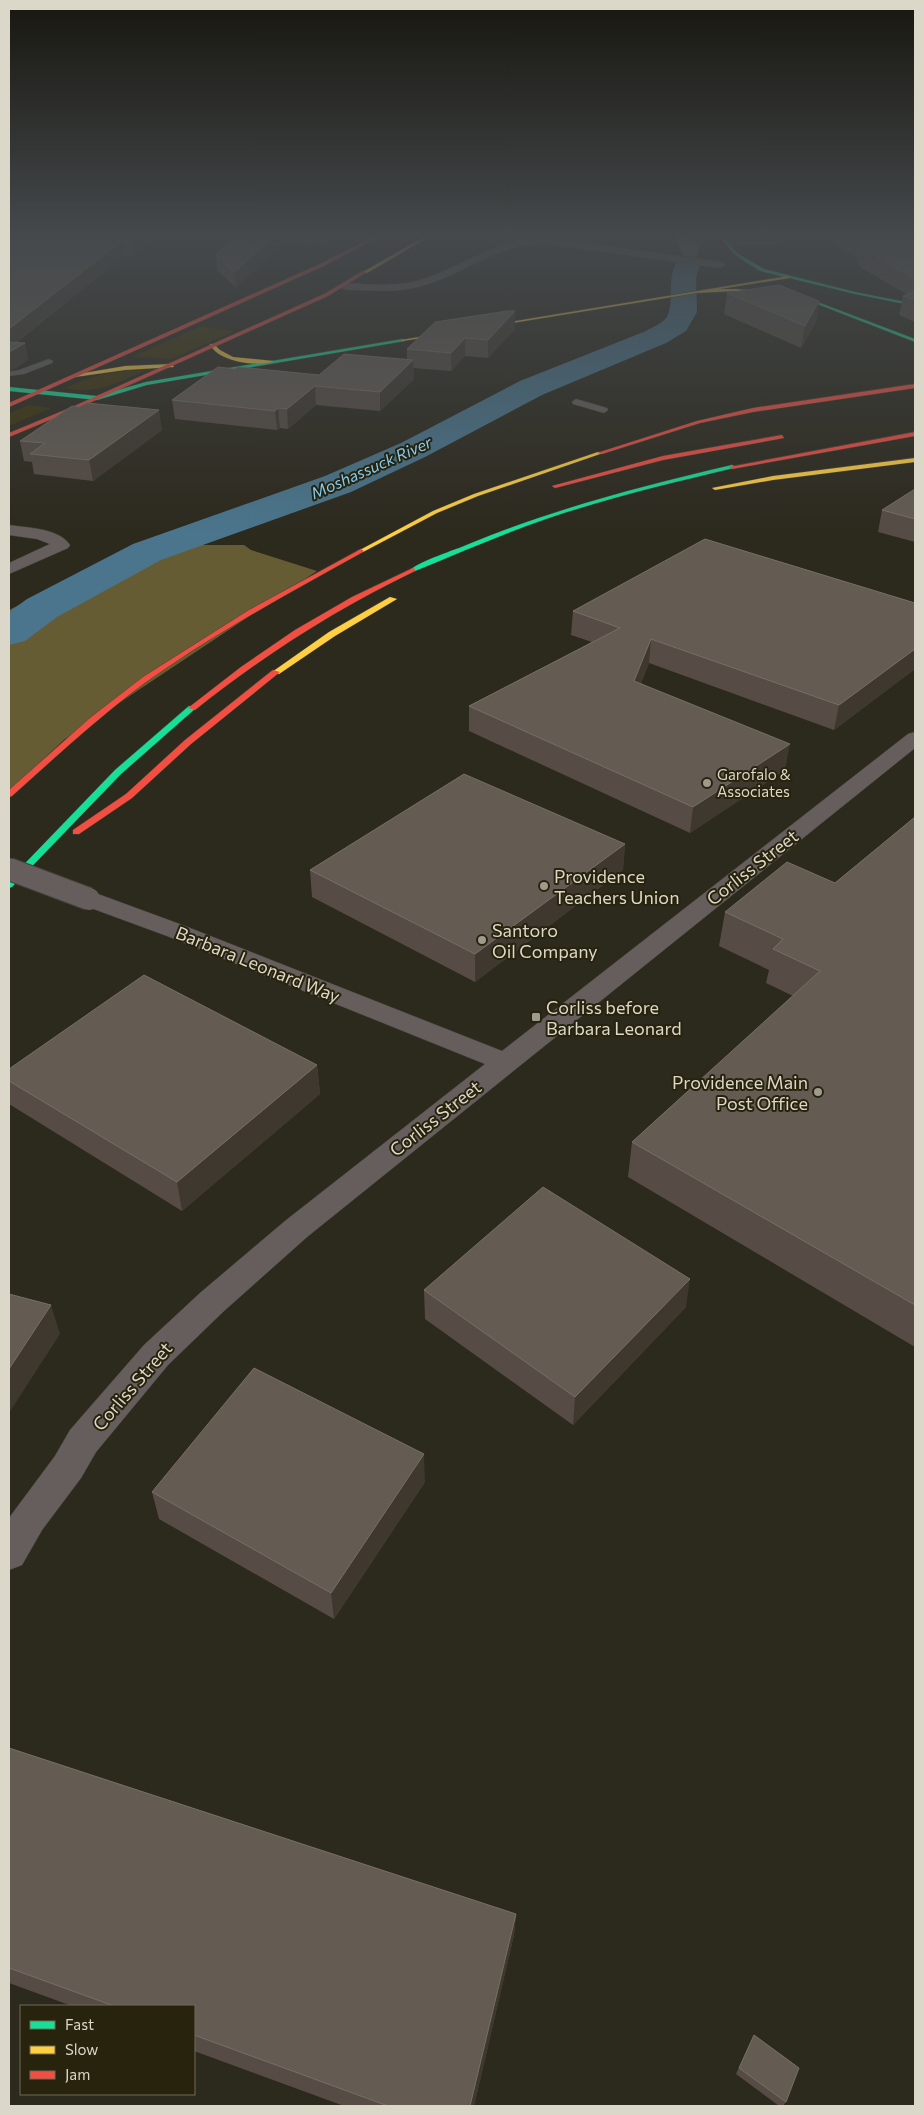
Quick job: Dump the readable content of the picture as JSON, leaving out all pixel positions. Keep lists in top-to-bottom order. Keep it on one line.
{"streets":{"street":["Corliss Street","Barbara Leonard Way"]},"crossings":[["Corliss Street","Barbara Leonard Way"]],"water":["Moshassuck River"],"places":{"other":["Garofalo & Associates","Providence Teachers Union","Santoro Oil Company","Providence Main Post Office"],"transit":["Corliss before Barbara Leonard"]},"legend":["Fast","Slow","Jam"]}
